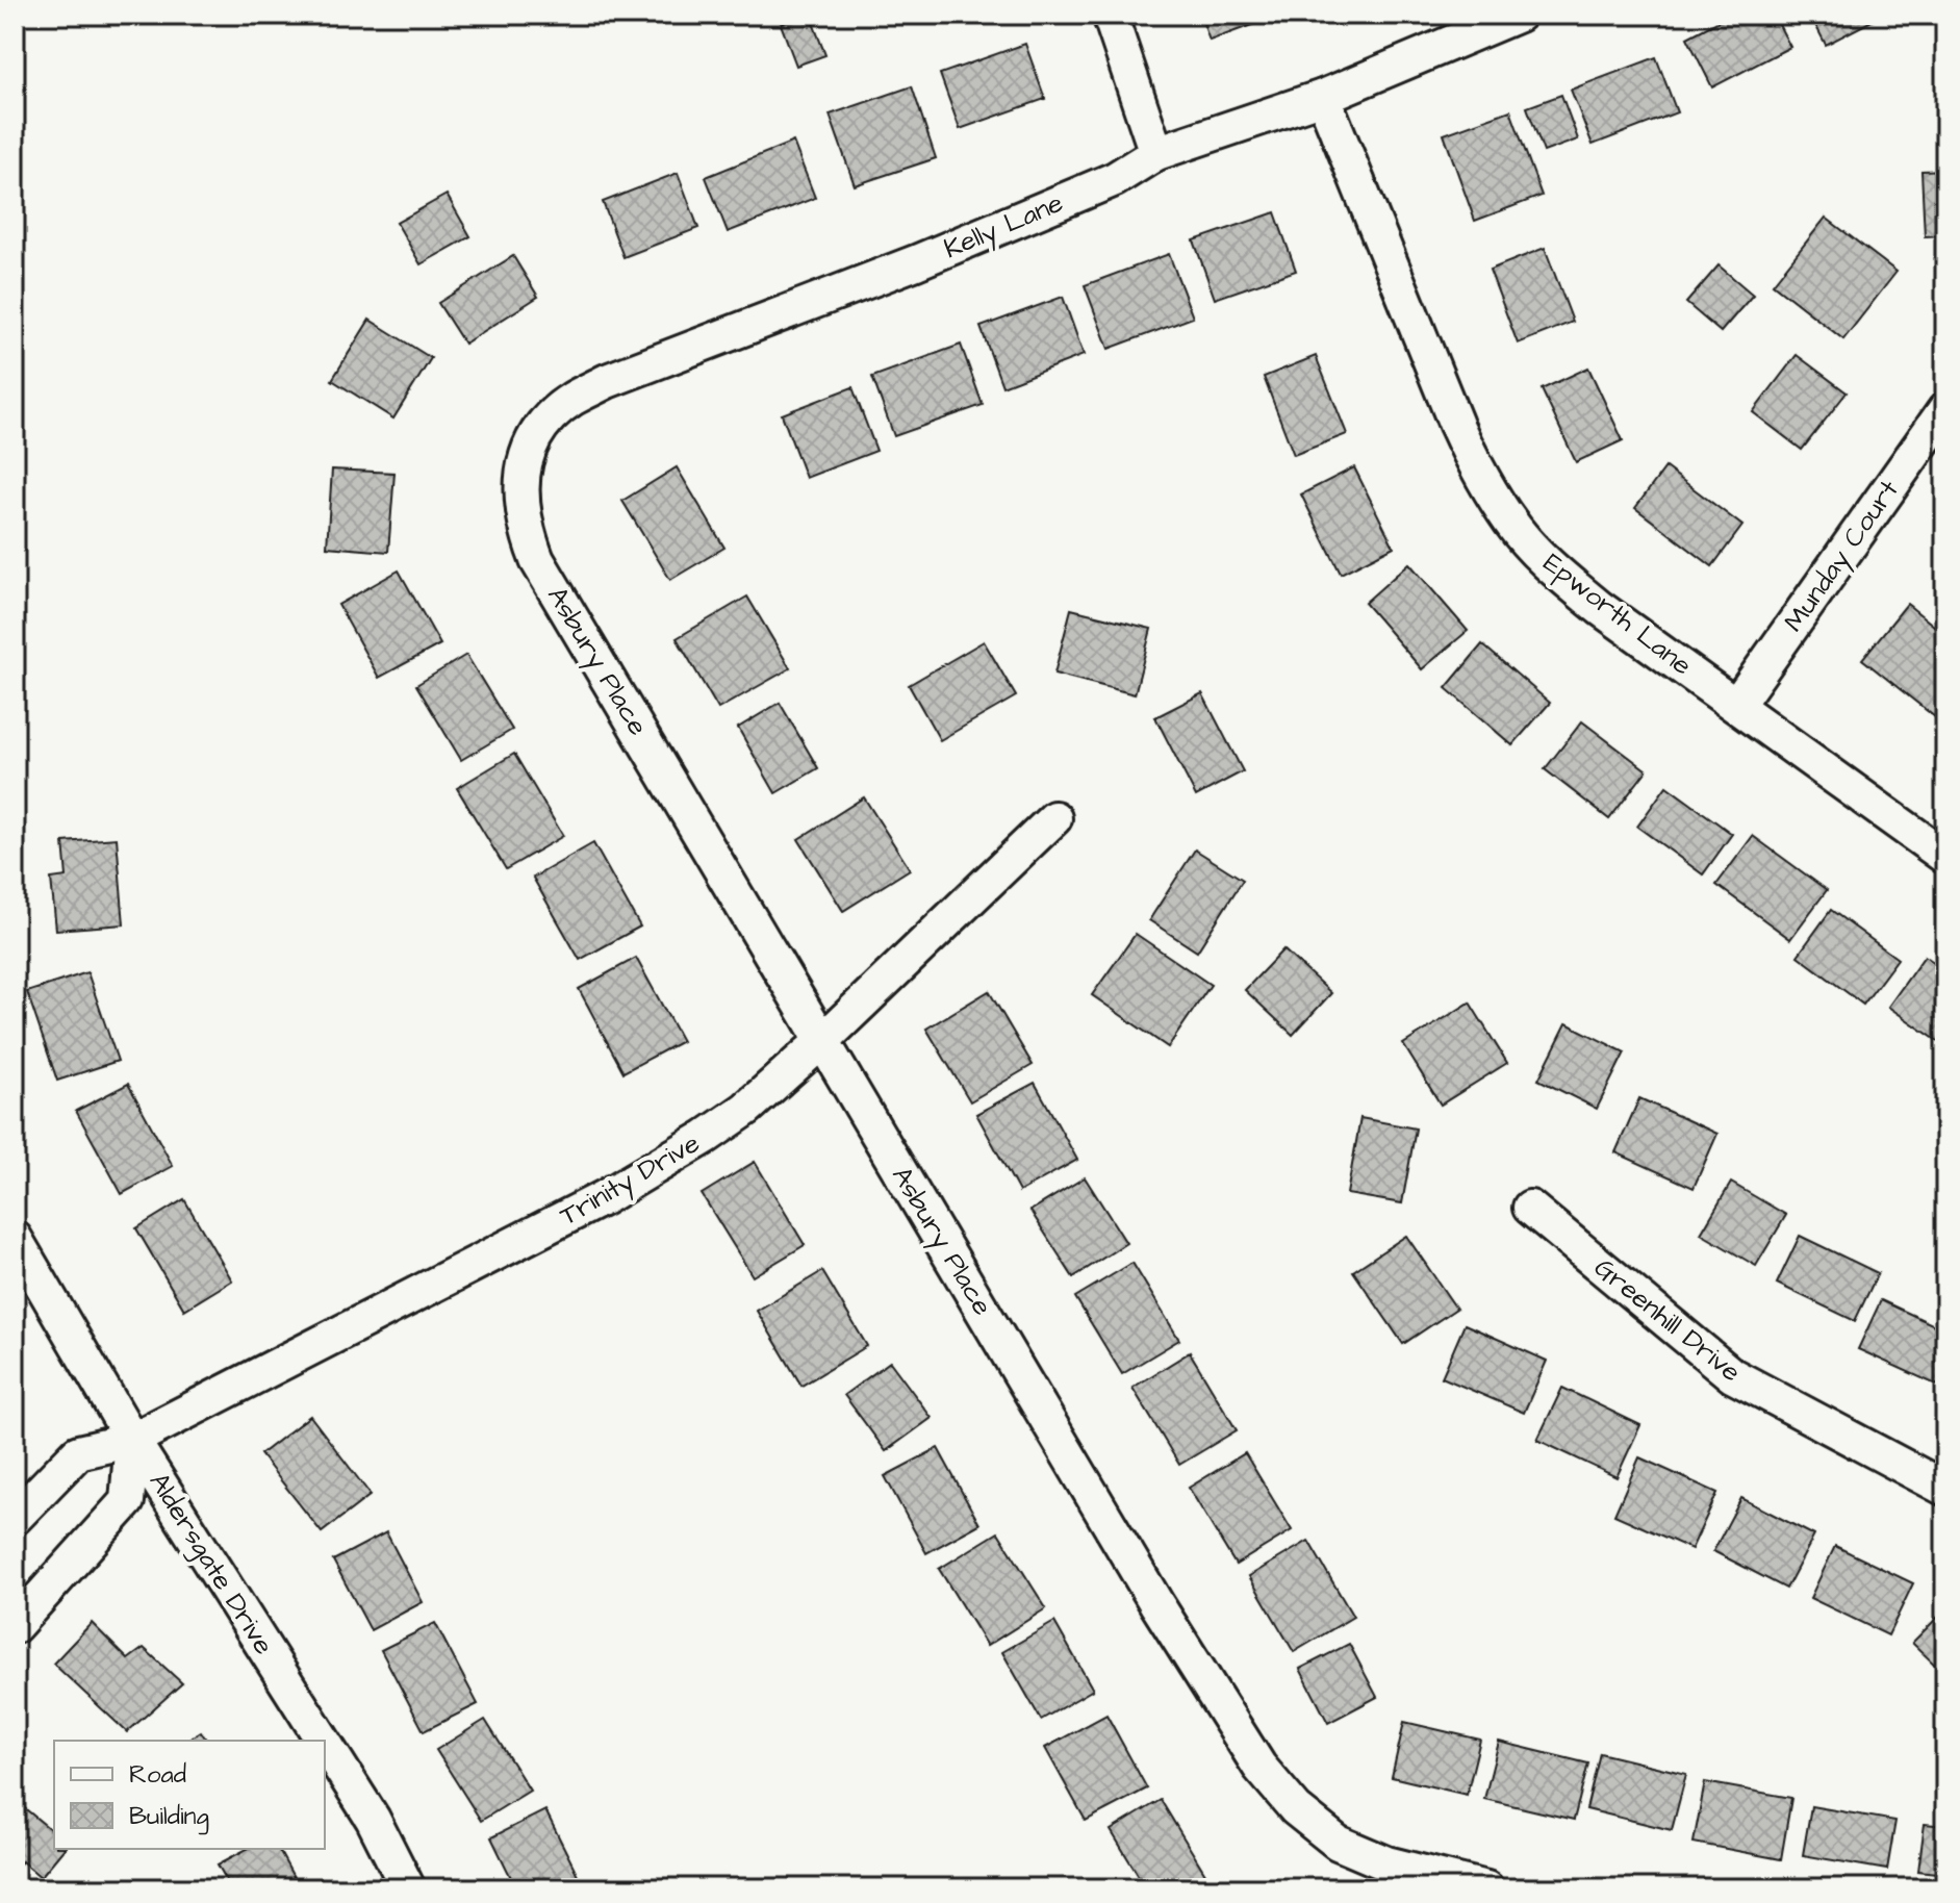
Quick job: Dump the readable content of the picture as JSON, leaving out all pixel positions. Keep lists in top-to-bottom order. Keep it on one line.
{"streets":{"street":["Kelly Lane","Munday Court","Epworth Lane","Asbury Place","Trinity Drive","Greenhill Drive","Aldersgate Drive"]},"crossings":[["Kelly Lane","Epworth Lane"],["Kelly Lane","Asbury Place"],["Munday Court","Epworth Lane"],["Asbury Place","Trinity Drive"],["Trinity Drive","Aldersgate Drive"]],"legend":["Road","Building"]}
